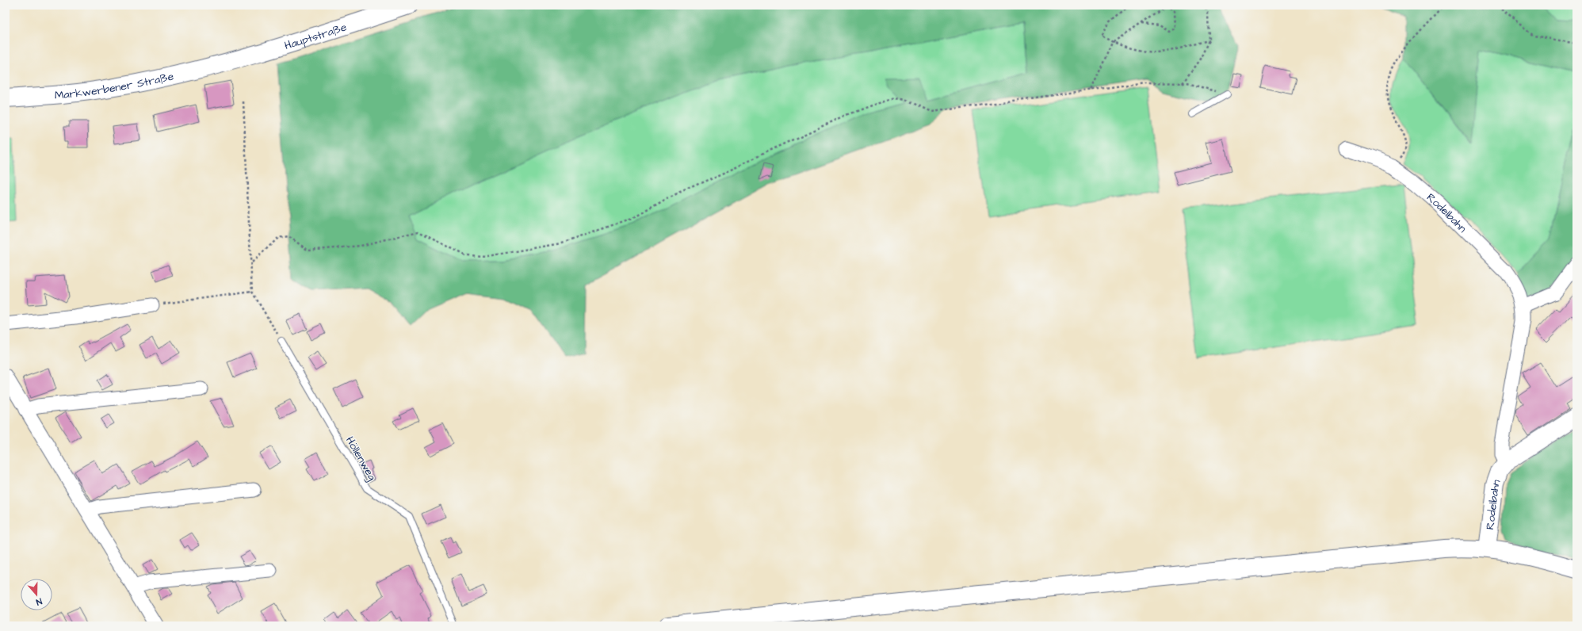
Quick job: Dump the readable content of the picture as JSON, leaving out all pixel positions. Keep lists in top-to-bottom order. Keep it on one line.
{"streets":{"street":["Hauptstraße","Markwerbener Straße","Rodelbahn"],"lane":["Höllenweg"]},"crossings":[["Hauptstraße","Markwerbener Straße"]],"north":"bottom"}
